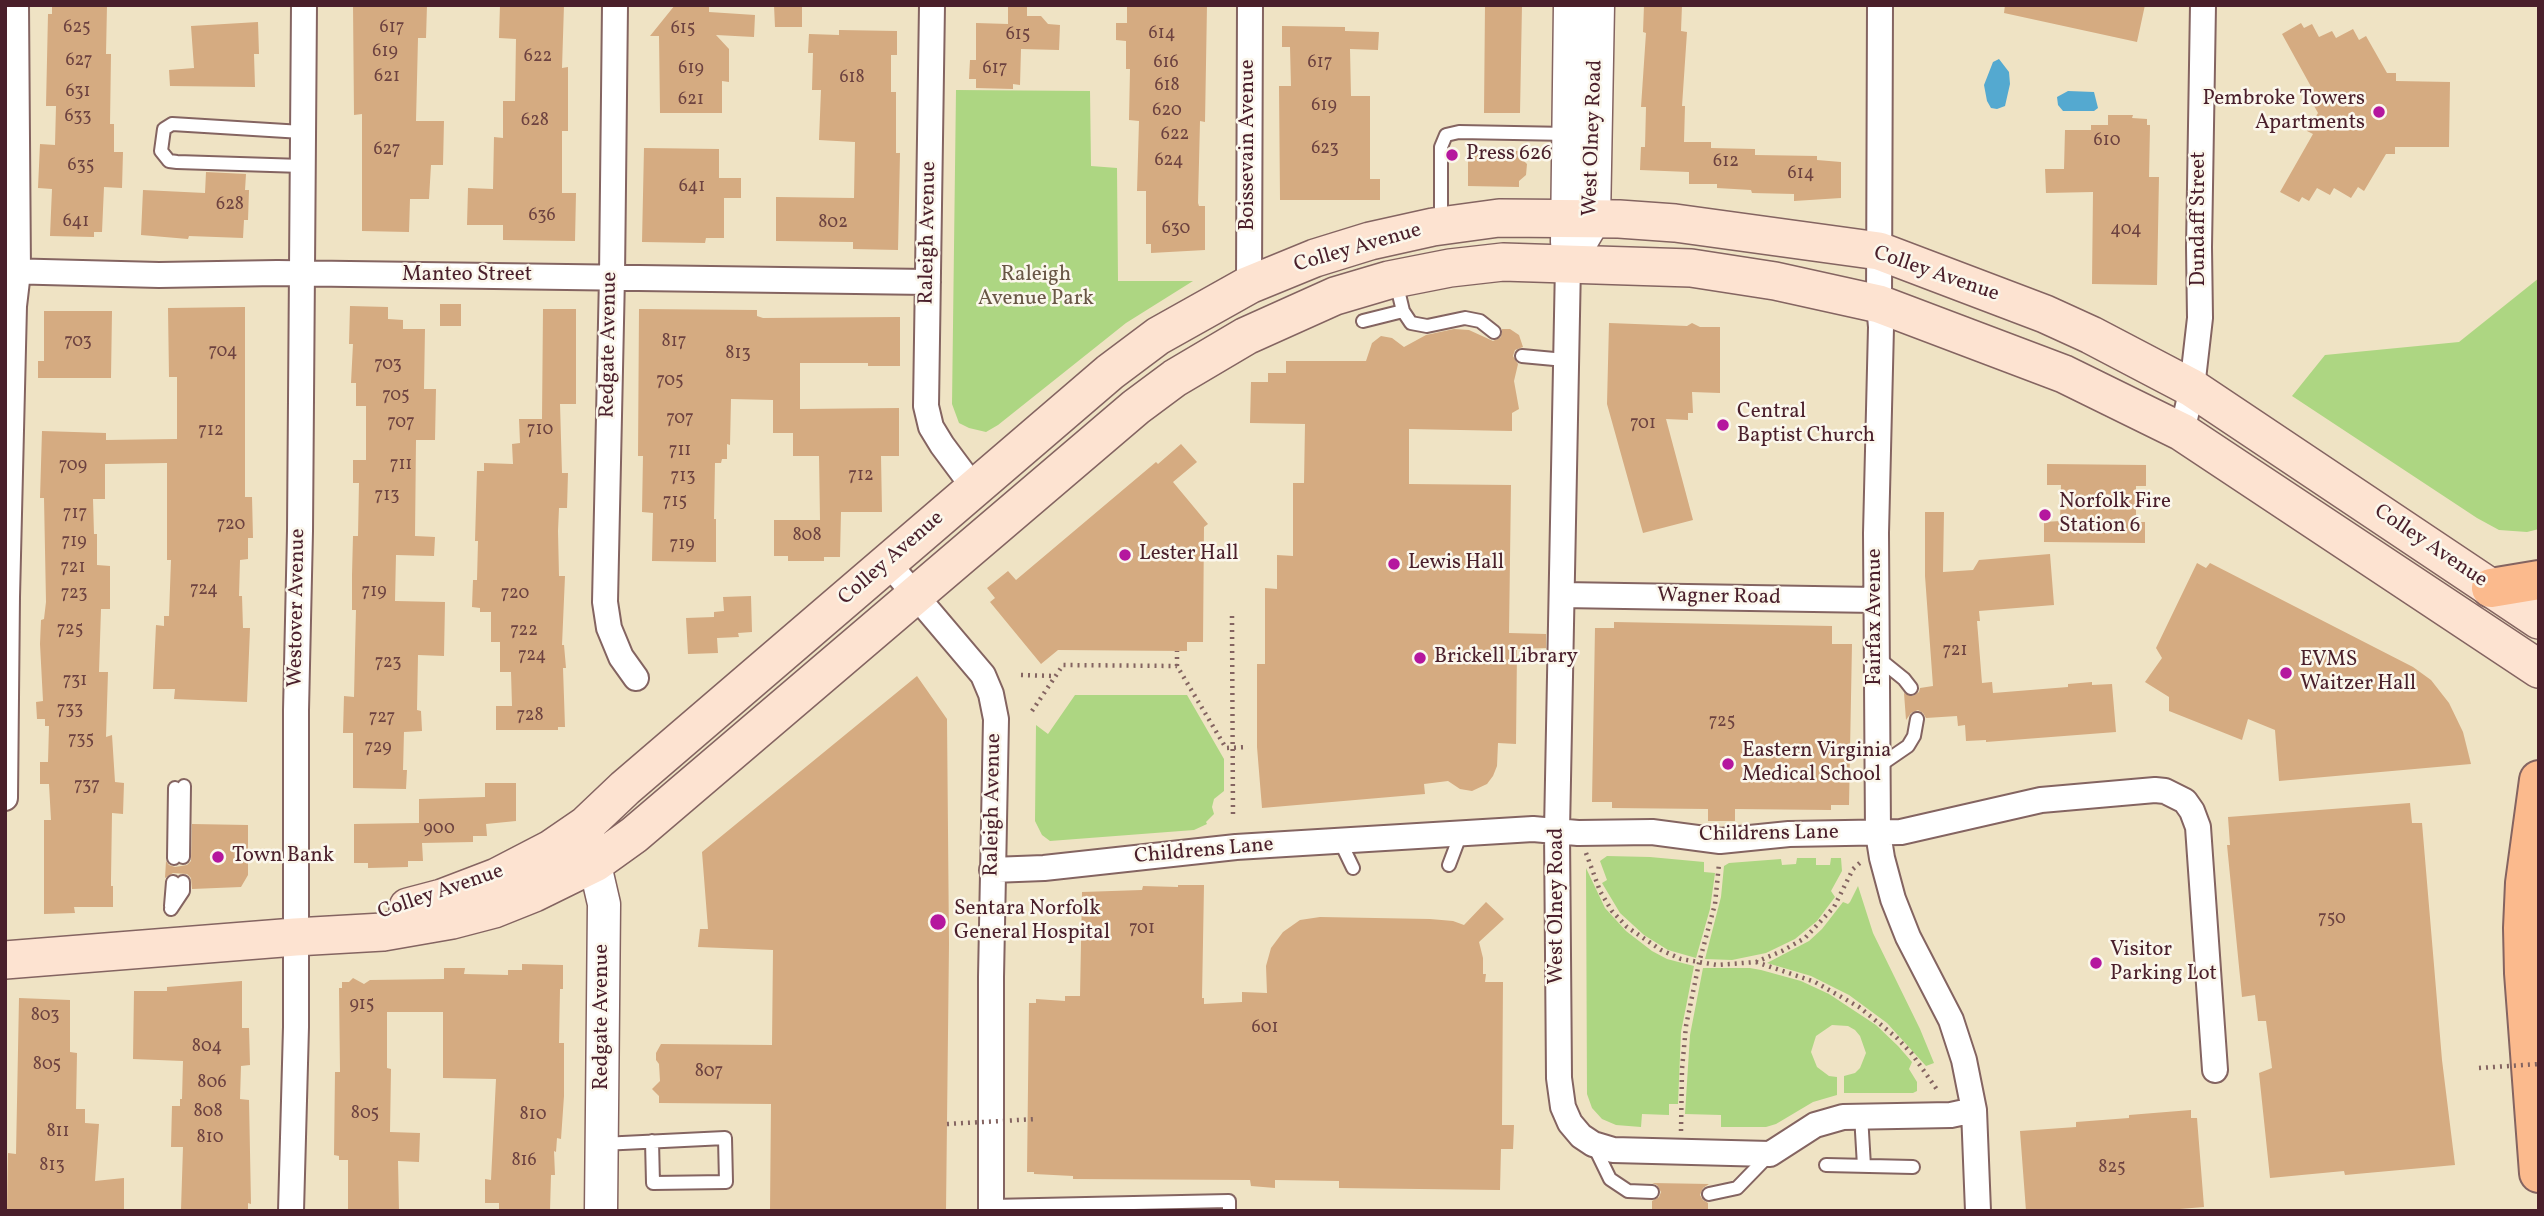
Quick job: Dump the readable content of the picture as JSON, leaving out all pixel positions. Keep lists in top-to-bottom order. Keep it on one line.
{"streets":{"main road":["Colley Avenue"],"street":["West Olney Road","Boissevain Avenue","Dundaff Street","Raleigh Avenue","Manteo Street","Redgate Avenue","Wagner Road","Westover Avenue","Fairfax Avenue","Childrens Lane"]},"crossings":[["West Olney Road","Colley Avenue"],["West Olney Road","Wagner Road"],["West Olney Road","Childrens Lane"],["Boissevain Avenue","Colley Avenue"],["Dundaff Street","Colley Avenue"],["Raleigh Avenue","Colley Avenue"],["Raleigh Avenue","Manteo Street"],["Raleigh Avenue","Childrens Lane"],["Colley Avenue","Redgate Avenue"],["Colley Avenue","Westover Avenue"],["Colley Avenue","Fairfax Avenue"],["Manteo Street","Redgate Avenue"],["Manteo Street","Westover Avenue"],["Wagner Road","Fairfax Avenue"],["Fairfax Avenue","Childrens Lane"]],"parks":["Raleigh Avenue Park"],"places":["Pembroke Towers Apartments","Press 626","Central Baptist Church","Norfolk Fire Station 6","Lester Hall","Lewis Hall","Brickell Library","EVMS Waitzer Hall","Eastern Virginia Medical School","Town Bank","Sentara Norfolk General Hospital","Visitor Parking Lot"],"house_numbers":["625","617","615","614","615","619","622","627","616","617","619","617","621","618","618","631","621","619","620","633","628","622","610","623","627","624","612","635","614","641","628","636","641","802","630","404","703","817","704","813","703","705","705","707","707","701","710","712","711","711","709","712","713","713","715","717","720","808","719","719","721","724","719","723","720","725","722","721","724","723","731","733","728","727","725","735","729","737","900","750","701","915","803","601","804","805","807","806","808","805","810","811","810","816","813","825"]}
